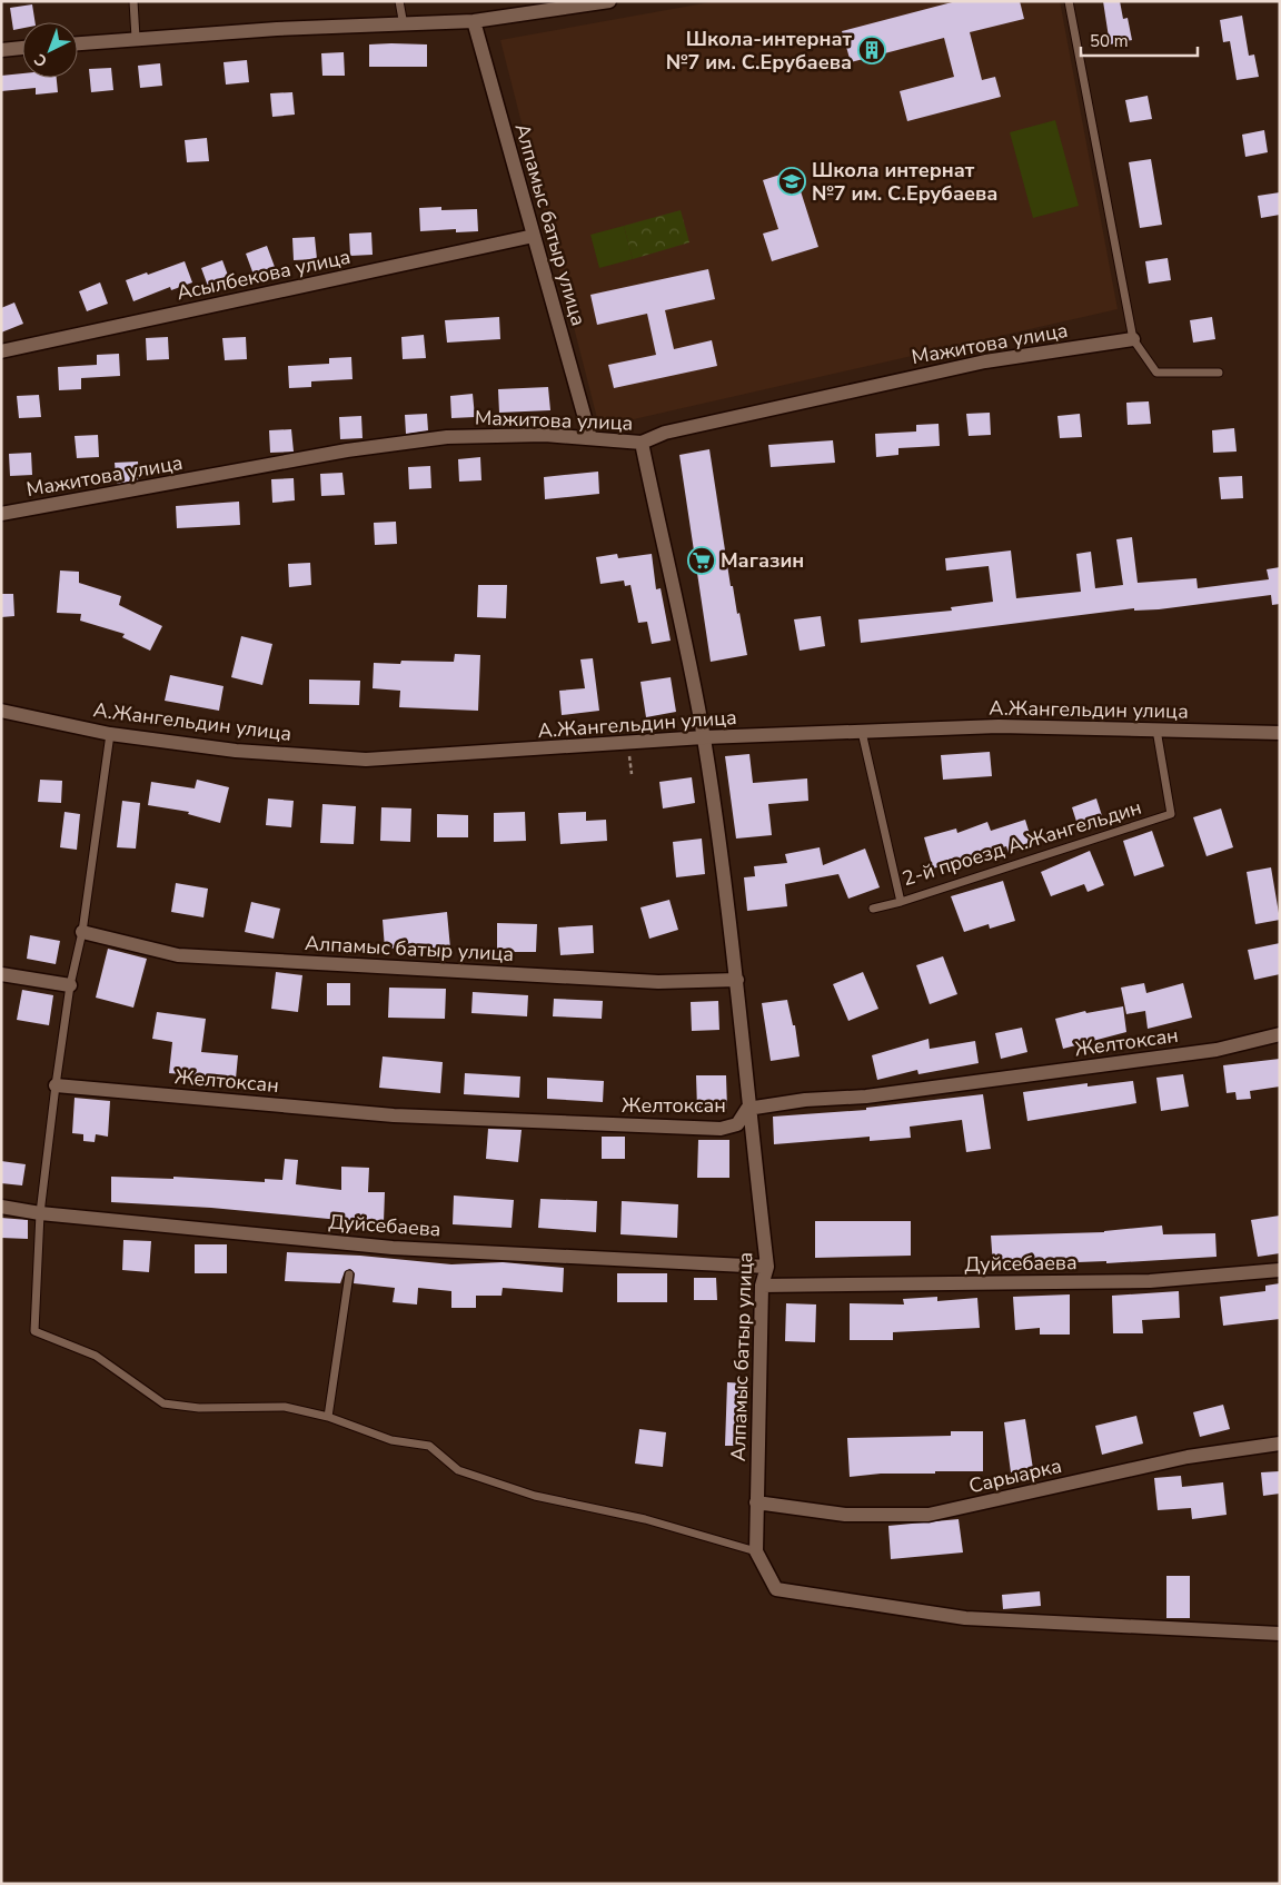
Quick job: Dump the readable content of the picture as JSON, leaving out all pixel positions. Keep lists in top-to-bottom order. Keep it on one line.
{"streets":{"street":["Алпамыс батыр улица","Асылбекова улица","Мажитова улица","А.Жангельдин улица","Желтоксан","Дуйсебаева","Сарыарка"],"lane":["2-й проезд А.Жангельдин"]},"crossings":[["Алпамыс батыр улица","Асылбекова улица"],["Алпамыс батыр улица","Мажитова улица"],["Алпамыс батыр улица","А.Жангельдин улица"],["Алпамыс батыр улица","Желтоксан"],["Алпамыс батыр улица","Дуйсебаева"],["Алпамыс батыр улица","Сарыарка"],["А.Жангельдин улица","2-й проезд А.Жангельдин"]],"places":{"building":["Школа-интернат №7 им. С.Ерубаева"],"school or university":["Школа интернат №7 им. С.Ерубаева"],"supermarket":["Магазин"]},"scale_bar":"50 m","north":"bottom left"}
